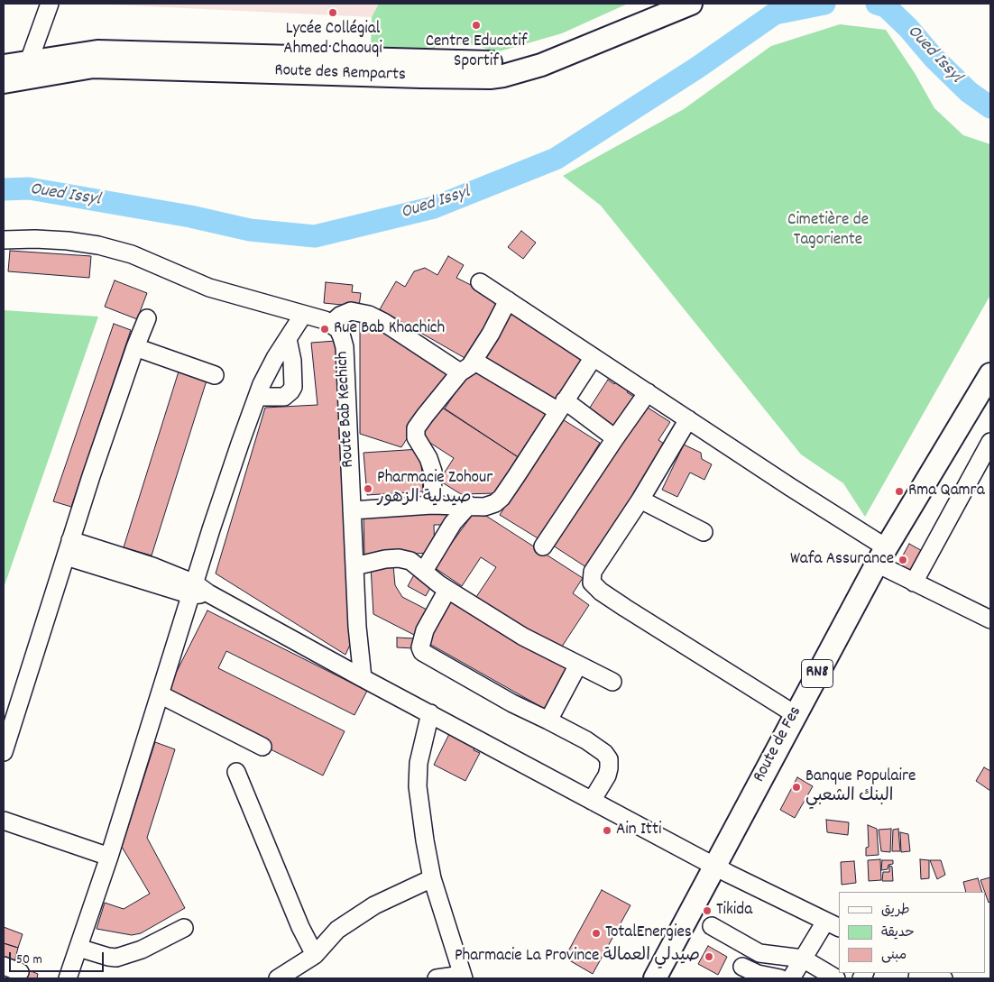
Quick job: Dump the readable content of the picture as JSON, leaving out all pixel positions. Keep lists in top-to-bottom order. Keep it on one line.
{"streets":{"main road":["Route des Remparts","RN8","Route de Fes"],"street":["Route Bab Kechich"]},"water":["Oued Issyl"],"parks":["Cimetière de Tagoriente"],"places":["Lycée Collégial Ahmed Chaouqi","Centre Educatif Sportif","Rue Bab Khachich","Pharmacie Zohour صيدلية الزهور","Rma Qamra","Wafa Assurance","Banque Populaire البنك الشعبي","Ain Itti","Tikida","TotalEnergies","Pharmacie La Province صيدلي العمالة"],"legend":["طريق","حديقة","مبنى"],"scale_bar":"50 m"}
